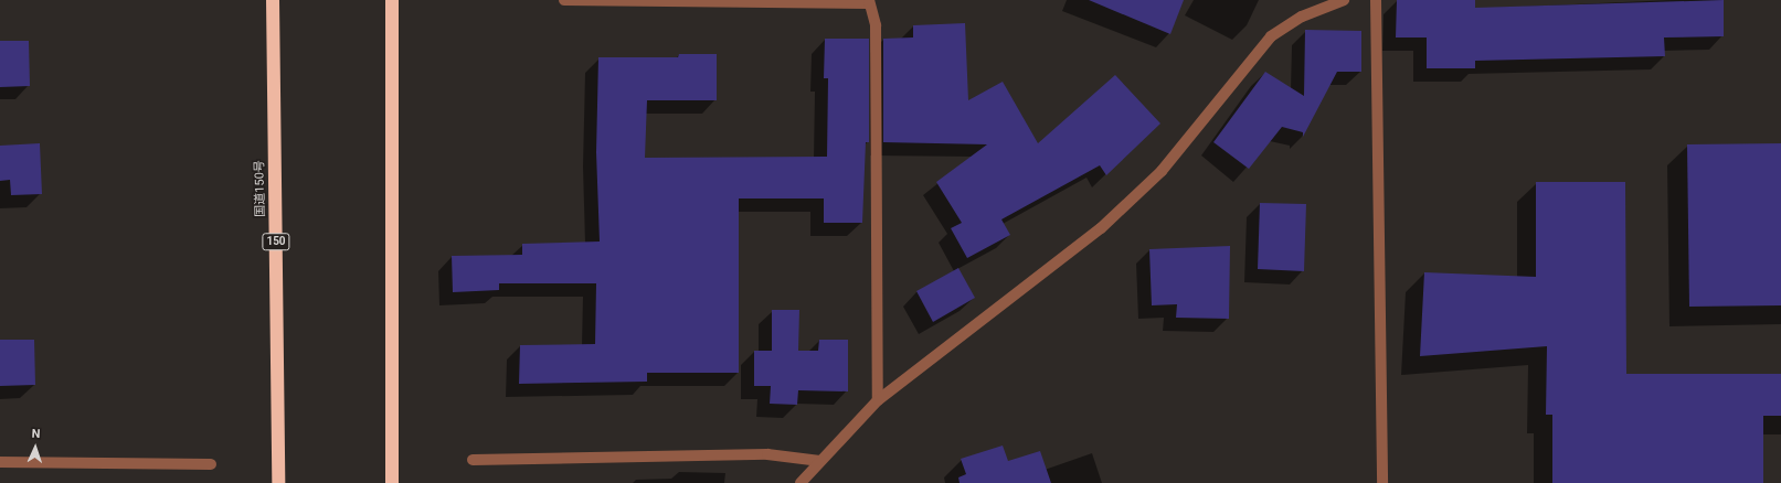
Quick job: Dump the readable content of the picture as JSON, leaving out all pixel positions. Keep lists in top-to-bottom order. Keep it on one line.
{"streets":{"highway":["国道150号","150"]},"north":"top"}
